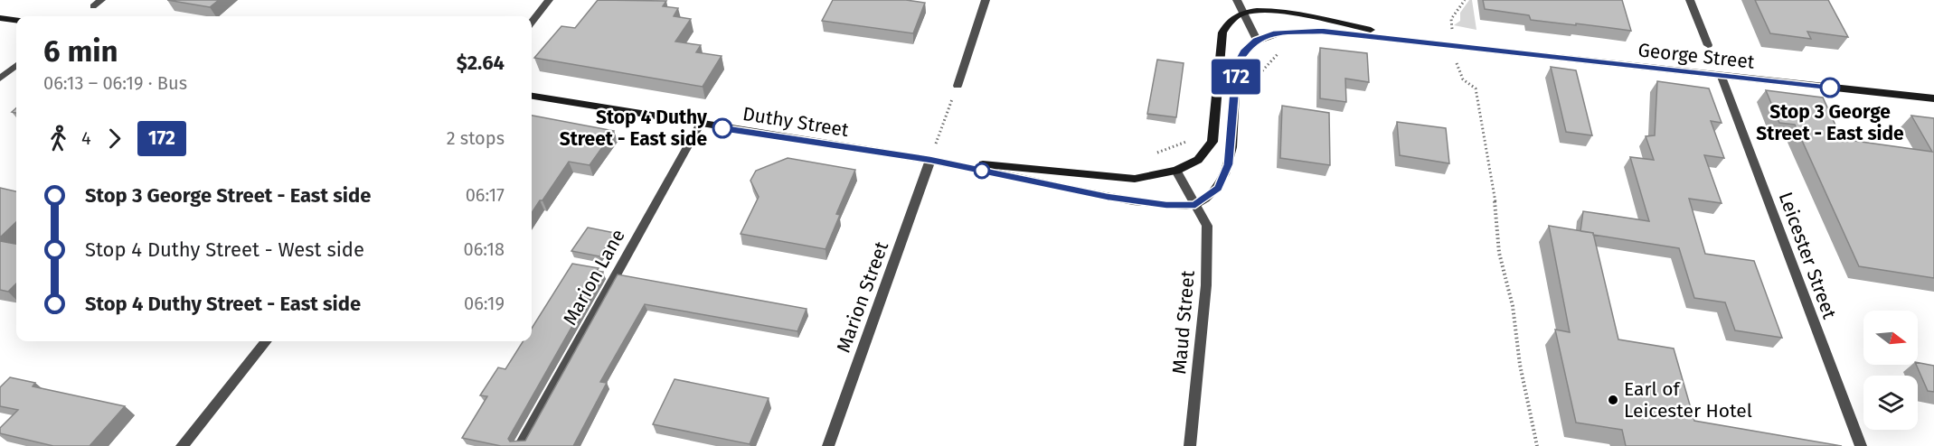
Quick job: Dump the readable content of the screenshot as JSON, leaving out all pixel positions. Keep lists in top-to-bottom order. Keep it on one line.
{"streets":{"street":["George Street","Duthy Street","Leicester Street","Marion Lane","Marion Street","Maud Street"]},"crossings":[["George Street","Leicester Street"],["Duthy Street","Marion Lane"],["Duthy Street","Marion Street"],["Duthy Street","Maud Street"]],"places":["Stop 3 George Street - East side","Stop 4 Duthy Street - East side","Earl of Leicester Hotel"],"lines":["bus line 172"],"north":"right","page":{"on_map":"172","heading":["6 min","06:13 – 06:19 · Bus","$2.64"],"legs":["4","172","2 stops"],"list":[{"name":"Stop 3 George Street - East side","value":"06:17"},{"name":"Stop 4 Duthy Street - West side","value":"06:18"},{"name":"Stop 4 Duthy Street - East side","value":"06:19"}]}}
